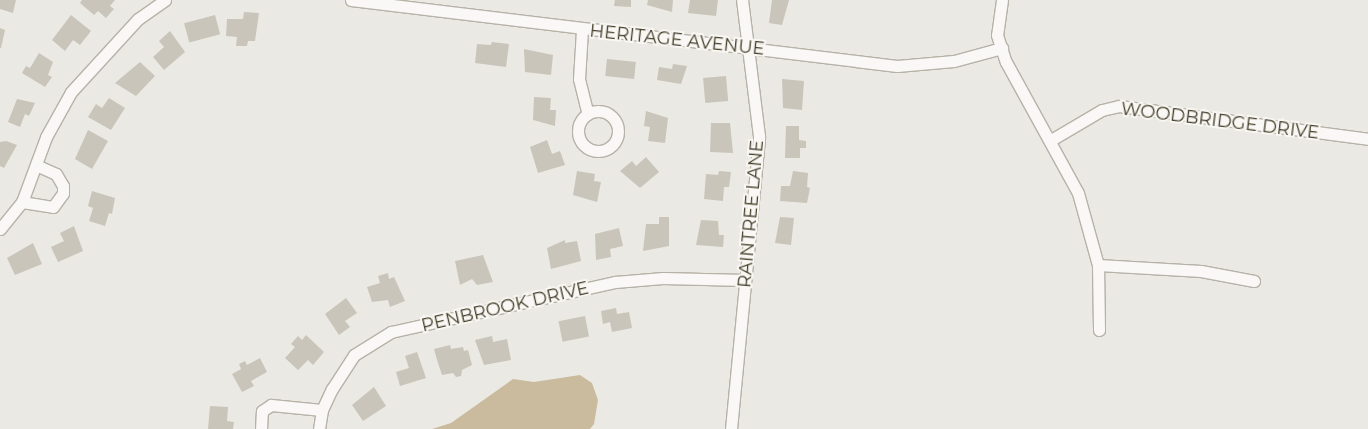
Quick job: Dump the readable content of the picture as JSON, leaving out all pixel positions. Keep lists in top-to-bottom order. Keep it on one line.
{"streets":{"street":["HERITAGE AVENUE","WOODBRIDGE DRIVE","RAINTREE LANE","PENBROOK DRIVE"]},"crossings":[["HERITAGE AVENUE","RAINTREE LANE"],["RAINTREE LANE","PENBROOK DRIVE"]]}
